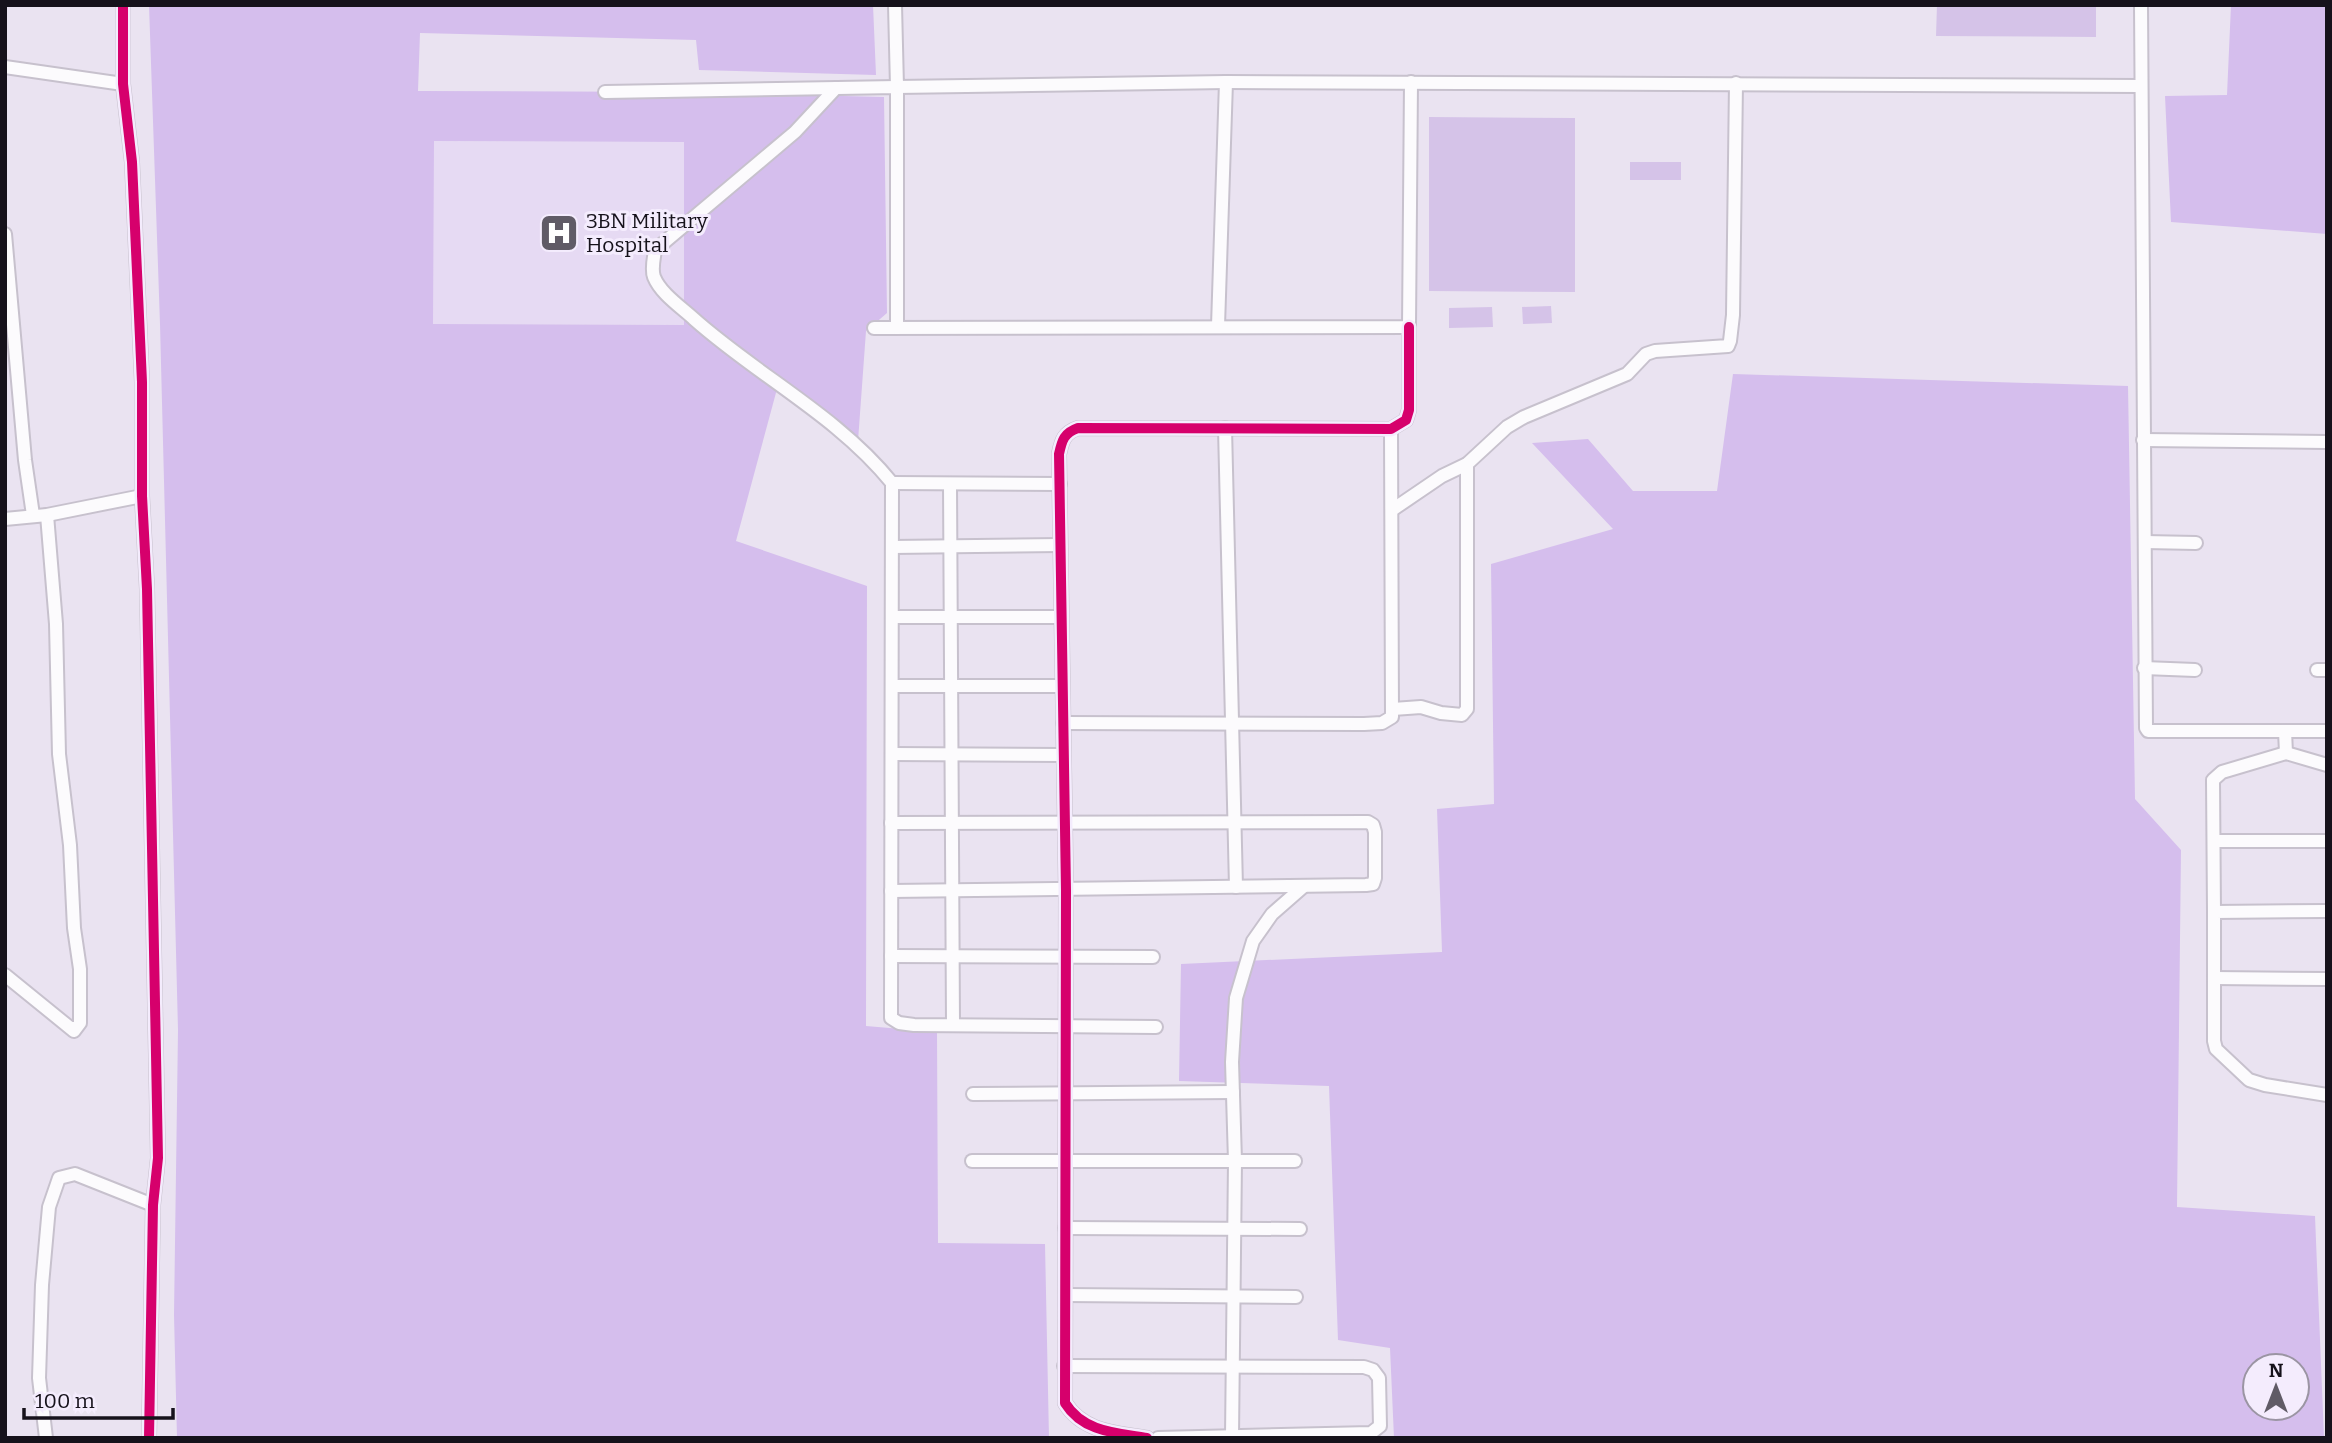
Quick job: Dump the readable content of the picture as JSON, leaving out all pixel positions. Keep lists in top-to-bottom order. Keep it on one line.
{"places":{"hospital":["3BN Military Hospital"]},"scale_bar":"100 m","north":"top"}
